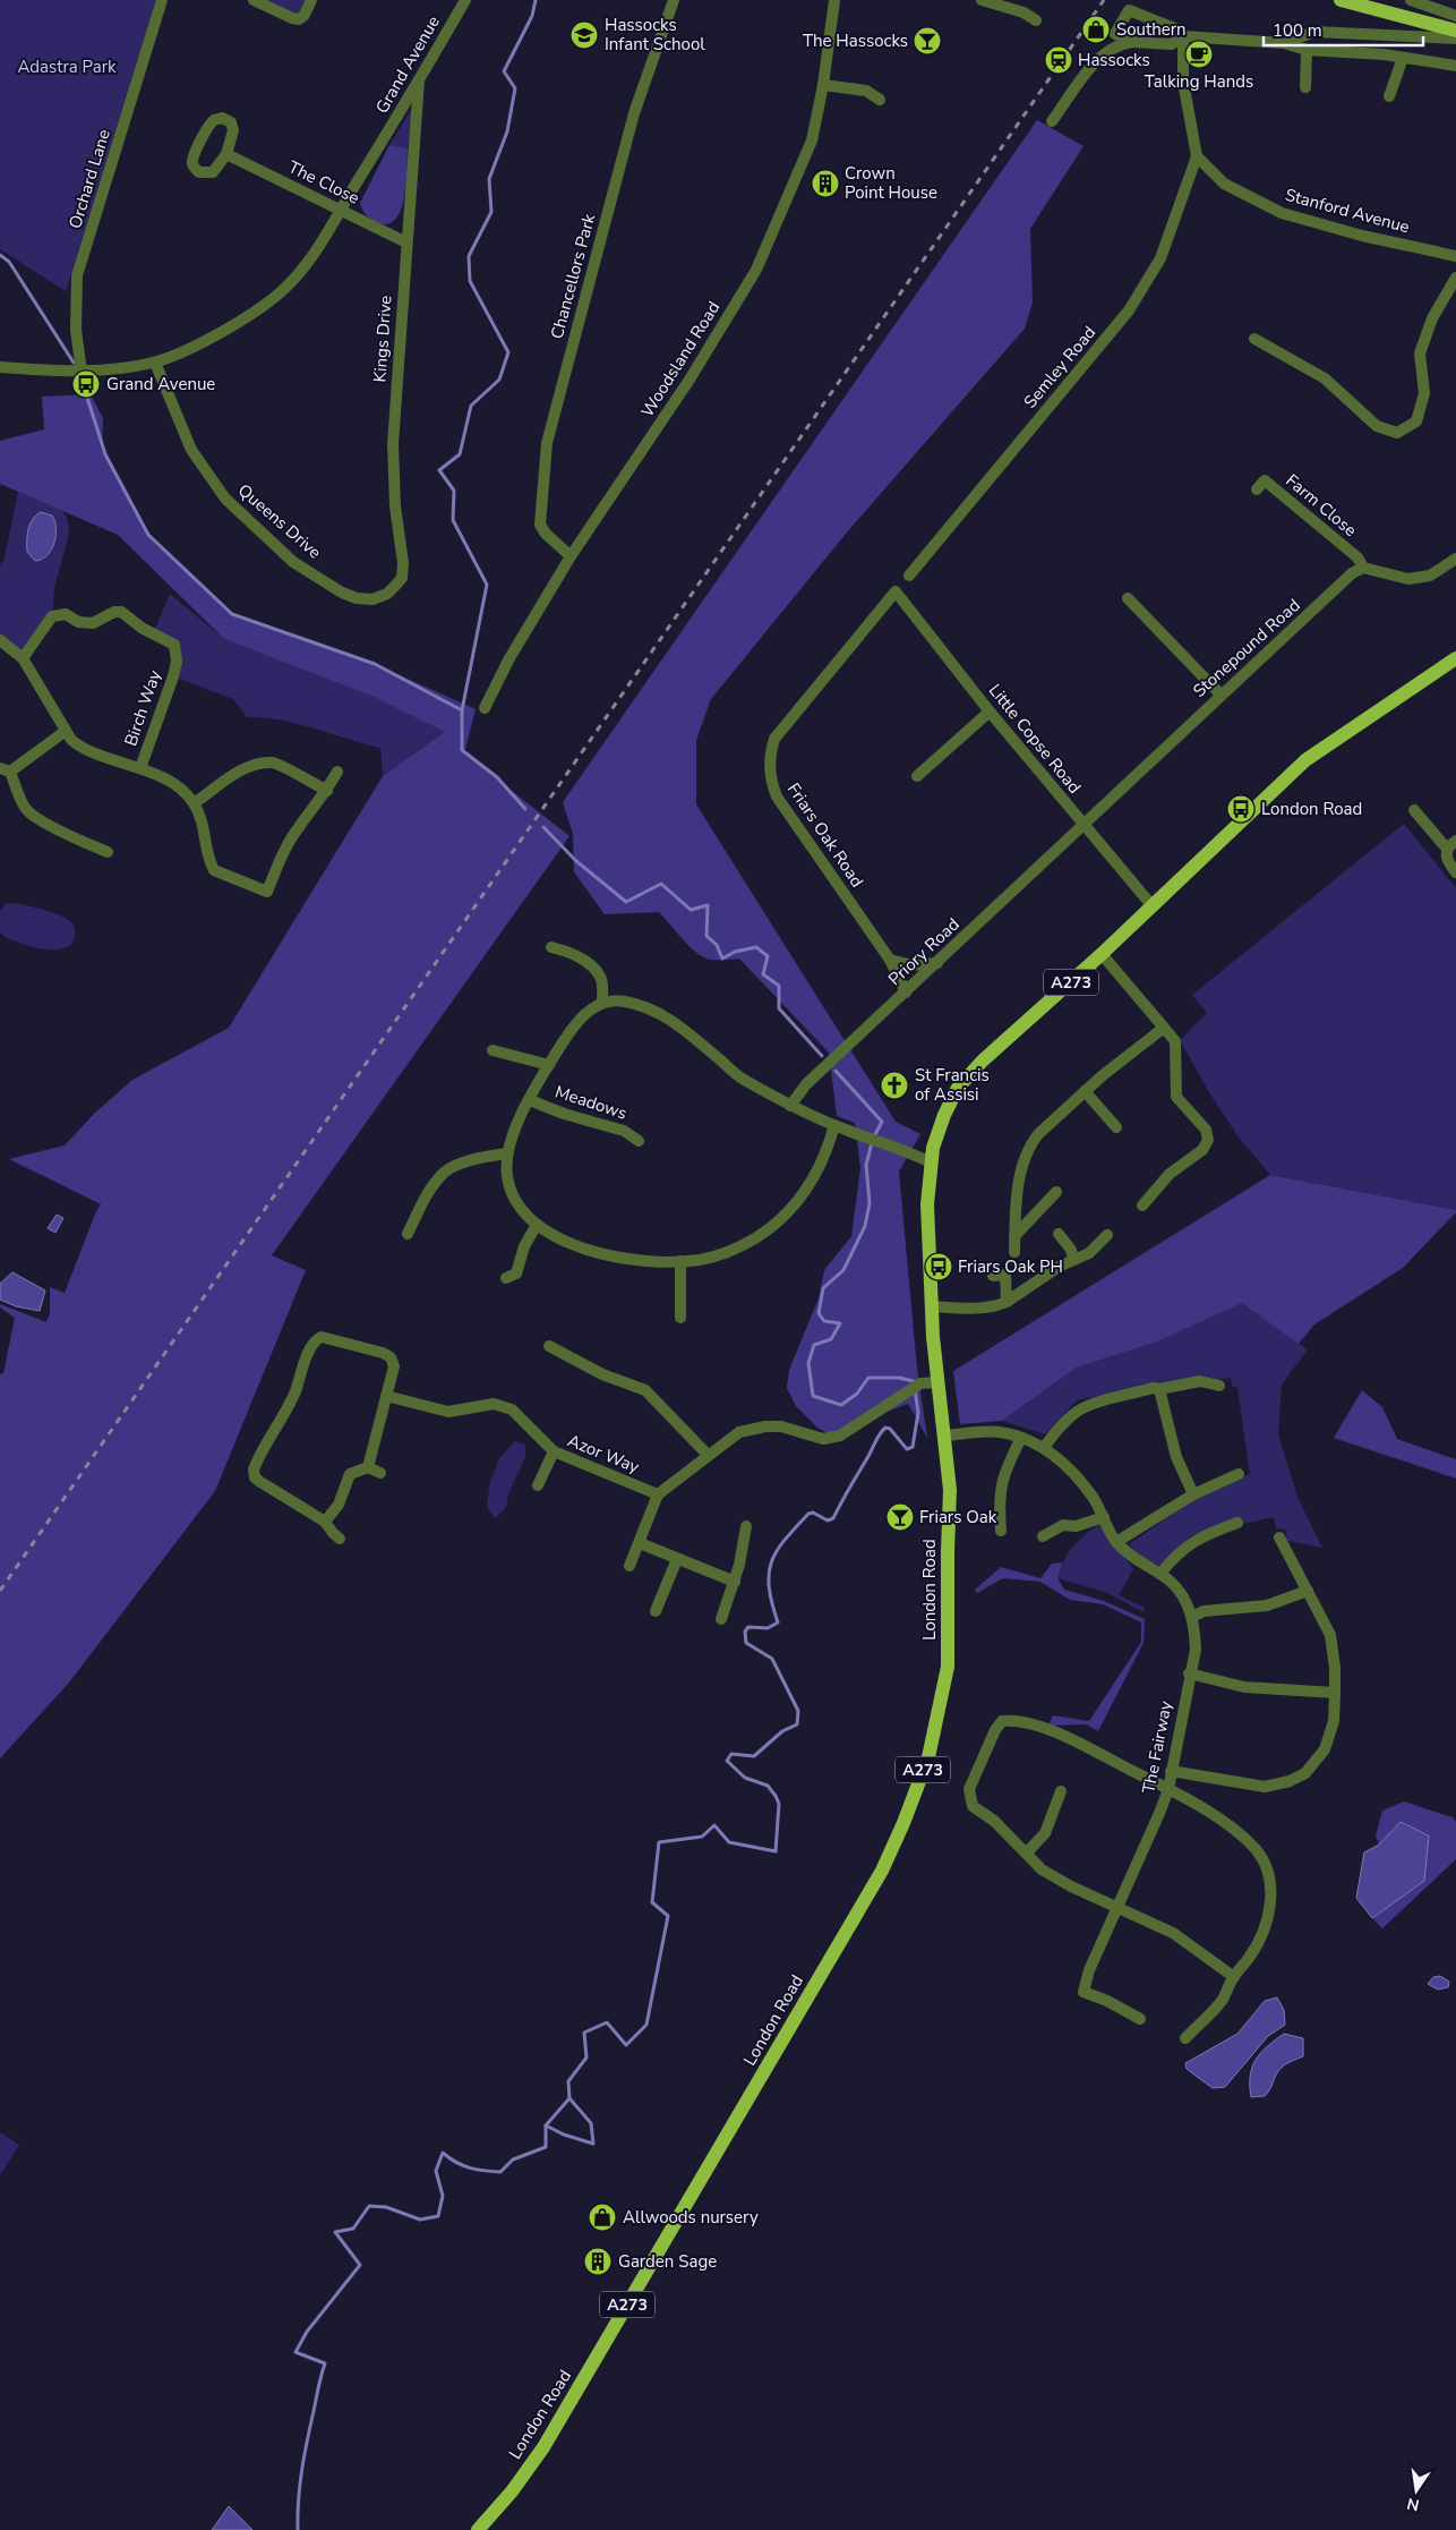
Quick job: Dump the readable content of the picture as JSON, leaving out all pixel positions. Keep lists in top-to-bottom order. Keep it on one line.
{"streets":{"main road":["A273","London Road"],"street":["Grand Avenue","Orchard Lane","The Close","Stanford Avenue","Chancellors Park","Kings Drive","Woodsland Road","Semley Road","Farm Close","Queens Drive","Stonepound Road","Birch Way","Little Copse Road","Friars Oak Road","Priory Road","Meadows","Azor Way","The Fairway"]},"crossings":[["Grand Avenue","Orchard Lane"],["Grand Avenue","The Close"],["Grand Avenue","Kings Drive"],["Grand Avenue","Queens Drive"],["The Close","Kings Drive"],["Stanford Avenue","Semley Road"],["Chancellors Park","Woodsland Road"],["Kings Drive","Queens Drive"],["Farm Close","Stonepound Road"],["Stonepound Road","Little Copse Road"],["Stonepound Road","Priory Road"],["Little Copse Road","Friars Oak Road"],["Little Copse Road","Priory Road"],["Little Copse Road","London Road"],["Friars Oak Road","Priory Road"],["London Road","The Fairway"]],"parks":["Adastra Park"],"places":{"shop":["Southern","Allwoods nursery"],"school or university":["Hassocks Infant School"],"bar":["The Hassocks","Friars Oak"],"cafe":["Talking Hands"],"station":["Hassocks"],"building":["Crown Point House","Garden Sage"],"bus stop":["Grand Avenue","London Road","Friars Oak PH"],"church":["St Francis of Assisi"]},"scale_bar":"100 m","north":"bottom"}
